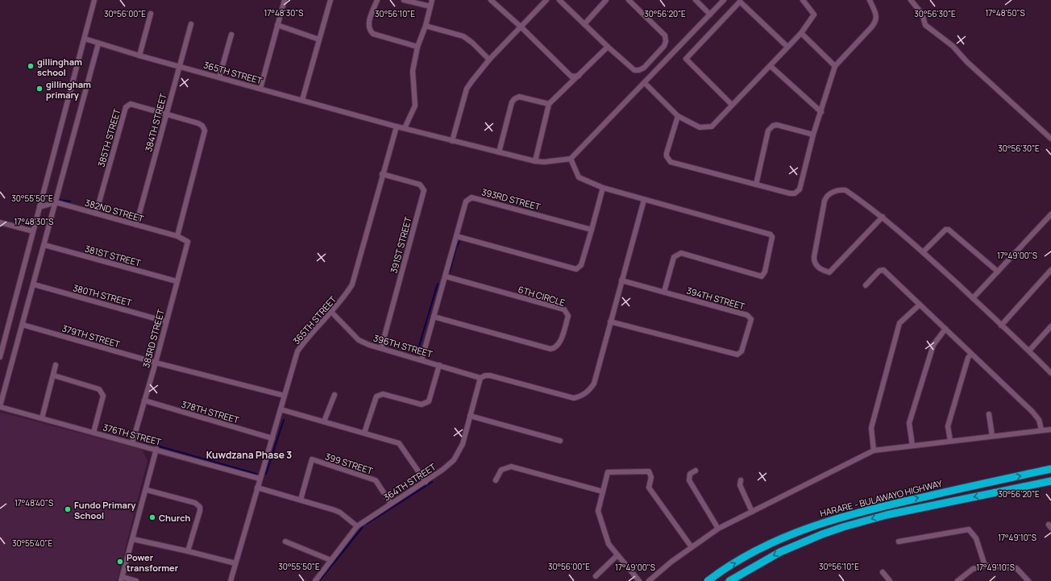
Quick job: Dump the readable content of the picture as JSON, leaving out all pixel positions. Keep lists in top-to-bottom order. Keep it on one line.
{"streets":{"highway":["HARARE - BULAWAYO HIGHWAY"],"street":["365TH STREET","384TH STREET","385TH STREET","393RD STREET","382ND STREET","391ST STREET","381ST STREET","380TH STREET","6TH CIRCLE","394TH STREET","379TH STREET","383RD STREET","396TH STREET","378TH STREET","376TH STREET","399 STREET","364TH STREET"]},"crossings":[["365TH STREET","384TH STREET"],["365TH STREET","391ST STREET"],["365TH STREET","379TH STREET"],["365TH STREET","396TH STREET"],["365TH STREET","378TH STREET"],["365TH STREET","376TH STREET"],["384TH STREET","385TH STREET"],["384TH STREET","382ND STREET"],["385TH STREET","382ND STREET"],["393RD STREET","6TH CIRCLE"],["393RD STREET","396TH STREET"],["382ND STREET","383RD STREET"],["391ST STREET","396TH STREET"],["381ST STREET","383RD STREET"],["380TH STREET","383RD STREET"],["379TH STREET","383RD STREET"],["383RD STREET","378TH STREET"],["383RD STREET","376TH STREET"],["396TH STREET","364TH STREET"],["399 STREET","364TH STREET"]],"districts":["Kuwdzana Phase 3"],"places":["gillingham school","gillingham primary","Fundo Primary School","Church","Power transformer"],"coordinates":["17°48'30\"S","17°48'50\"S","30°56'00\"E","30°56'10\"E","30°56'20\"E","30°56'30\"E","30°55'50\"E","17°49'00\"S","17°48'40\"S","17°49'10\"S","30°55'40\"E"]}
